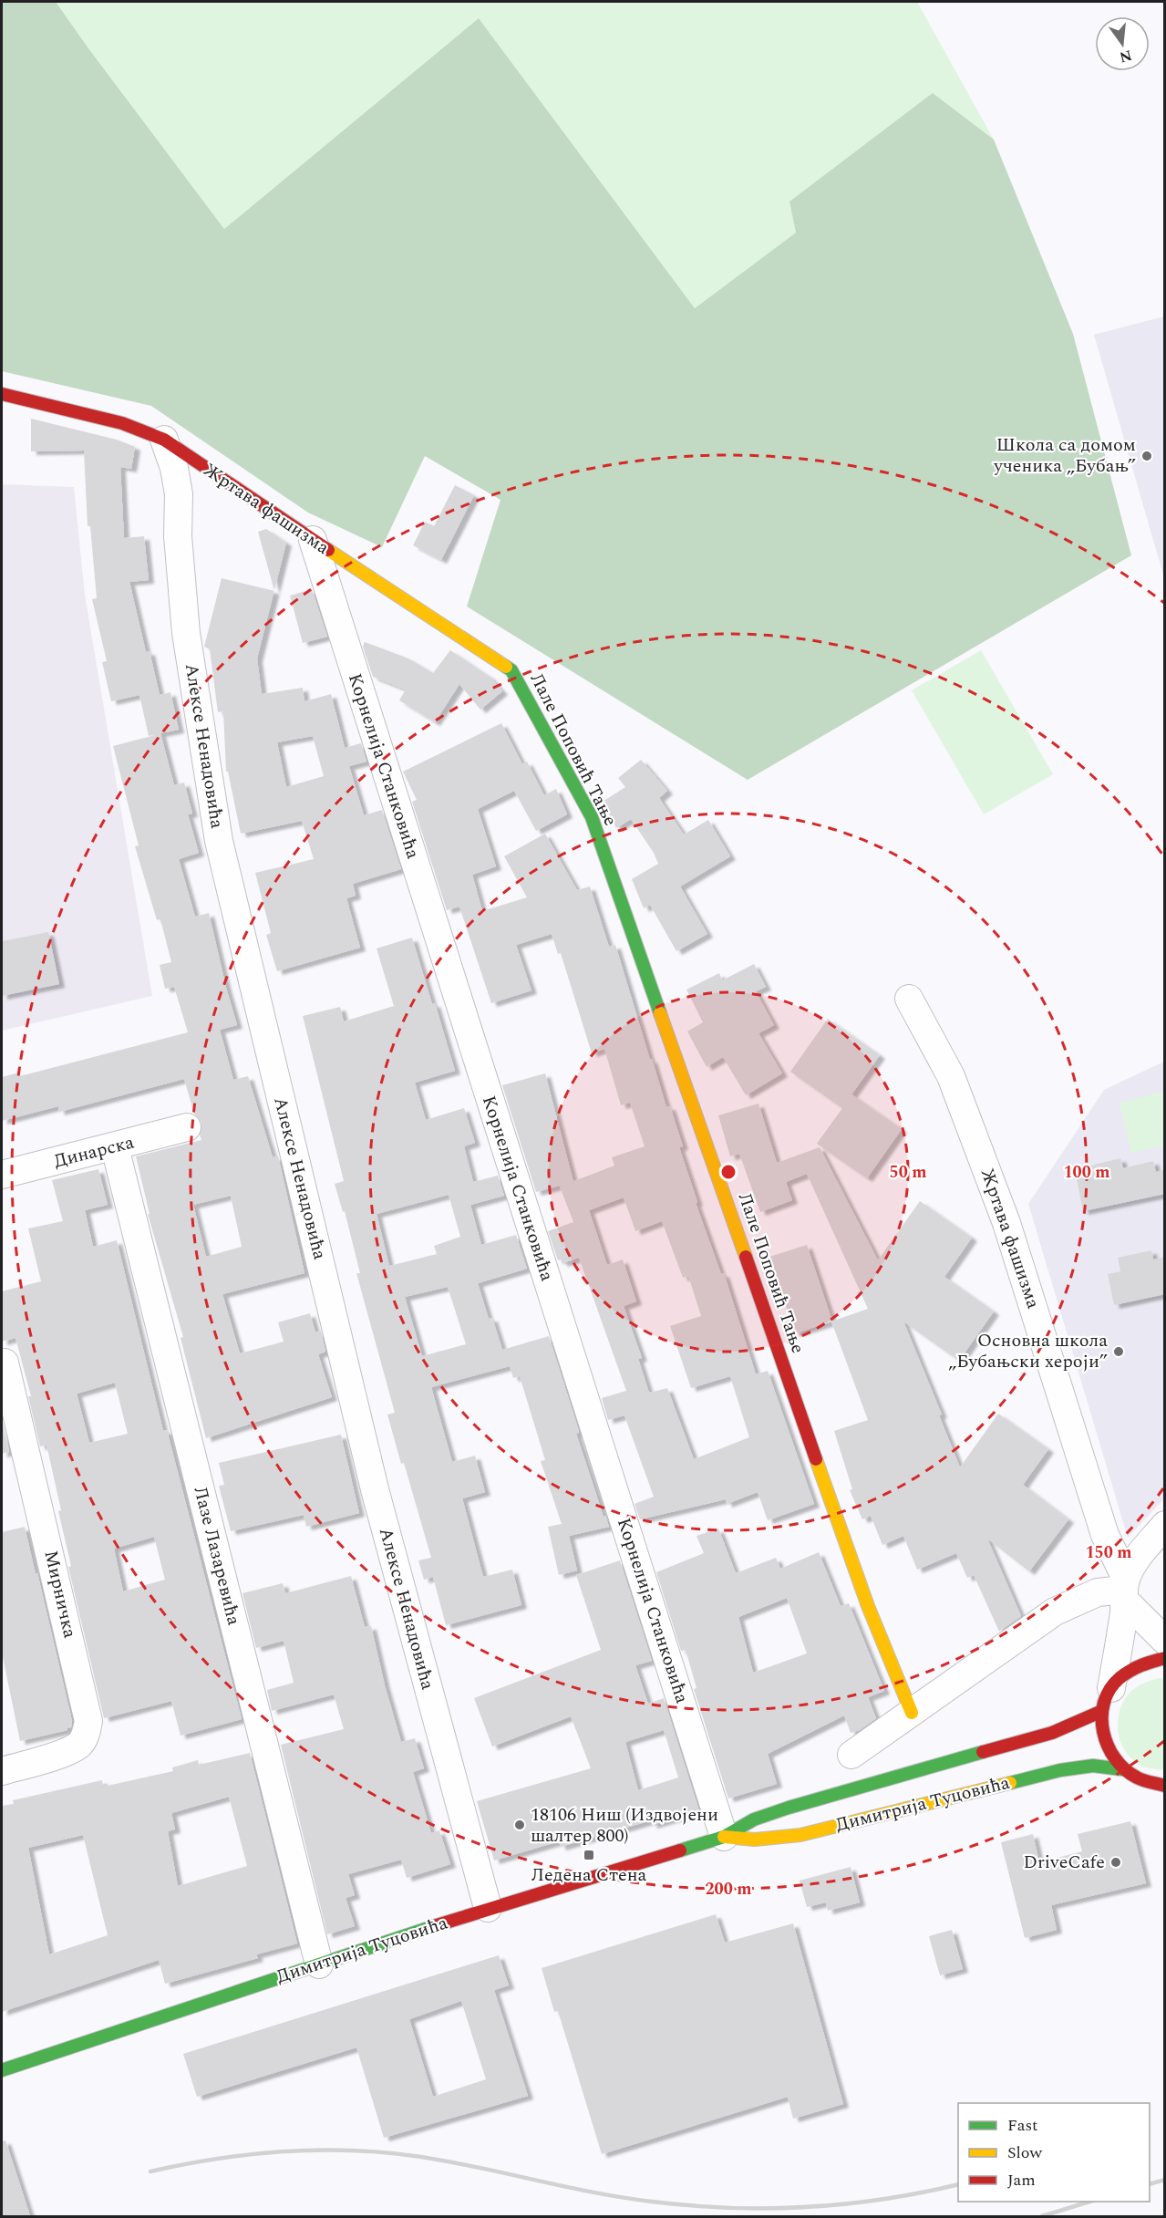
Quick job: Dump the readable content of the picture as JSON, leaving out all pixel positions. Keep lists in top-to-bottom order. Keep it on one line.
{"streets":{"main road":["Жртава фашизма","Лале Поповић Тање","Димитрија Туцовића"],"street":["Алексе Ненадовића","Корнелија Станковића","Динарска","Лазе Лазаревића","Мирничка"]},"crossings":[["Жртава фашизма","Алексе Ненадовића"],["Жртава фашизма","Лале Поповић Тање"],["Жртава фашизма","Корнелија Станковића"],["Алексе Ненадовића","Димитрија Туцовића"],["Корнелија Станковића","Димитрија Туцовића"],["Динарска","Лазе Лазаревића"],["Лазе Лазаревића","Димитрија Туцовића"]],"places":{"other":["Школа са домом ученика „Бубањ”","Основна школа „Бубањски хероји”","18106 Ниш (Издвојени шалтер 800)","DriveCafe"],"transit":["Ледена Стена"]},"legend":["Fast","Slow","Jam"],"north":"bottom","rings":["50 m","100 m","150 m","200 m"]}
